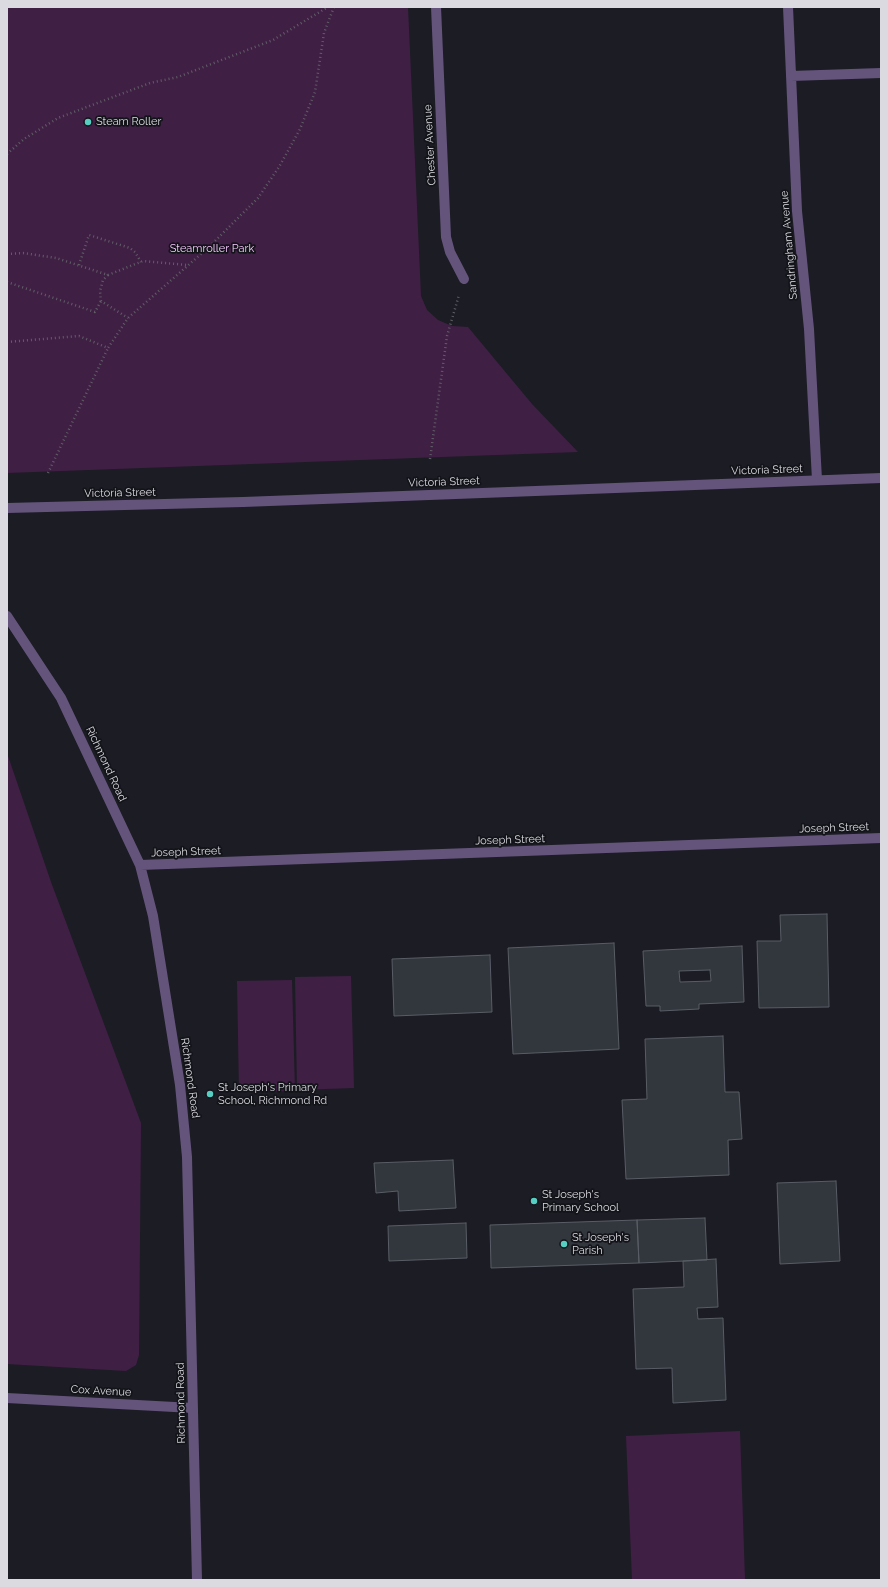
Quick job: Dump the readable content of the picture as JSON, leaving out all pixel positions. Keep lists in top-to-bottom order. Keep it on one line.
{"streets":{"street":["Chester Avenue","Sandringham Avenue","Victoria Street","Richmond Road","Joseph Street","Cox Avenue"]},"crossings":[["Sandringham Avenue","Victoria Street"],["Richmond Road","Joseph Street"],["Richmond Road","Cox Avenue"]],"parks":["Steamroller Park"],"places":["Steam Roller","St Joseph's Primary School, Richmond Rd","St Joseph's Primary School","St Joseph's Parish"]}
